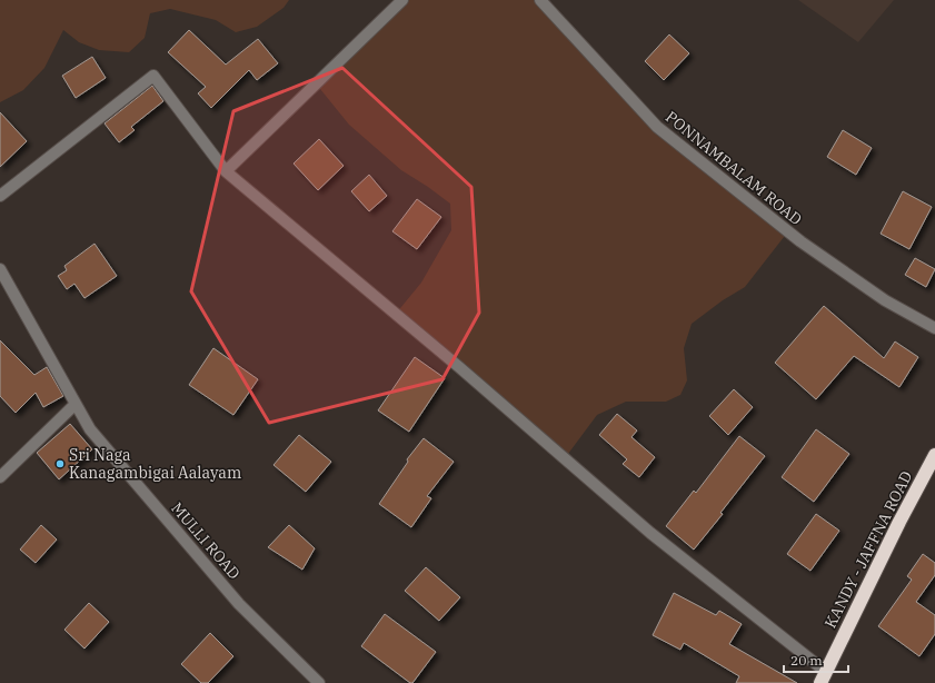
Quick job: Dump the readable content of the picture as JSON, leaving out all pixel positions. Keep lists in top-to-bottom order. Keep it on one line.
{"streets":{"highway":["KANDY - JAFFNA ROAD"],"street":["PONNAMBALAM ROAD","MULLI ROAD"]},"places":["Sri Naga Kanagambigai Aalayam"],"scale_bar":"20 m"}
